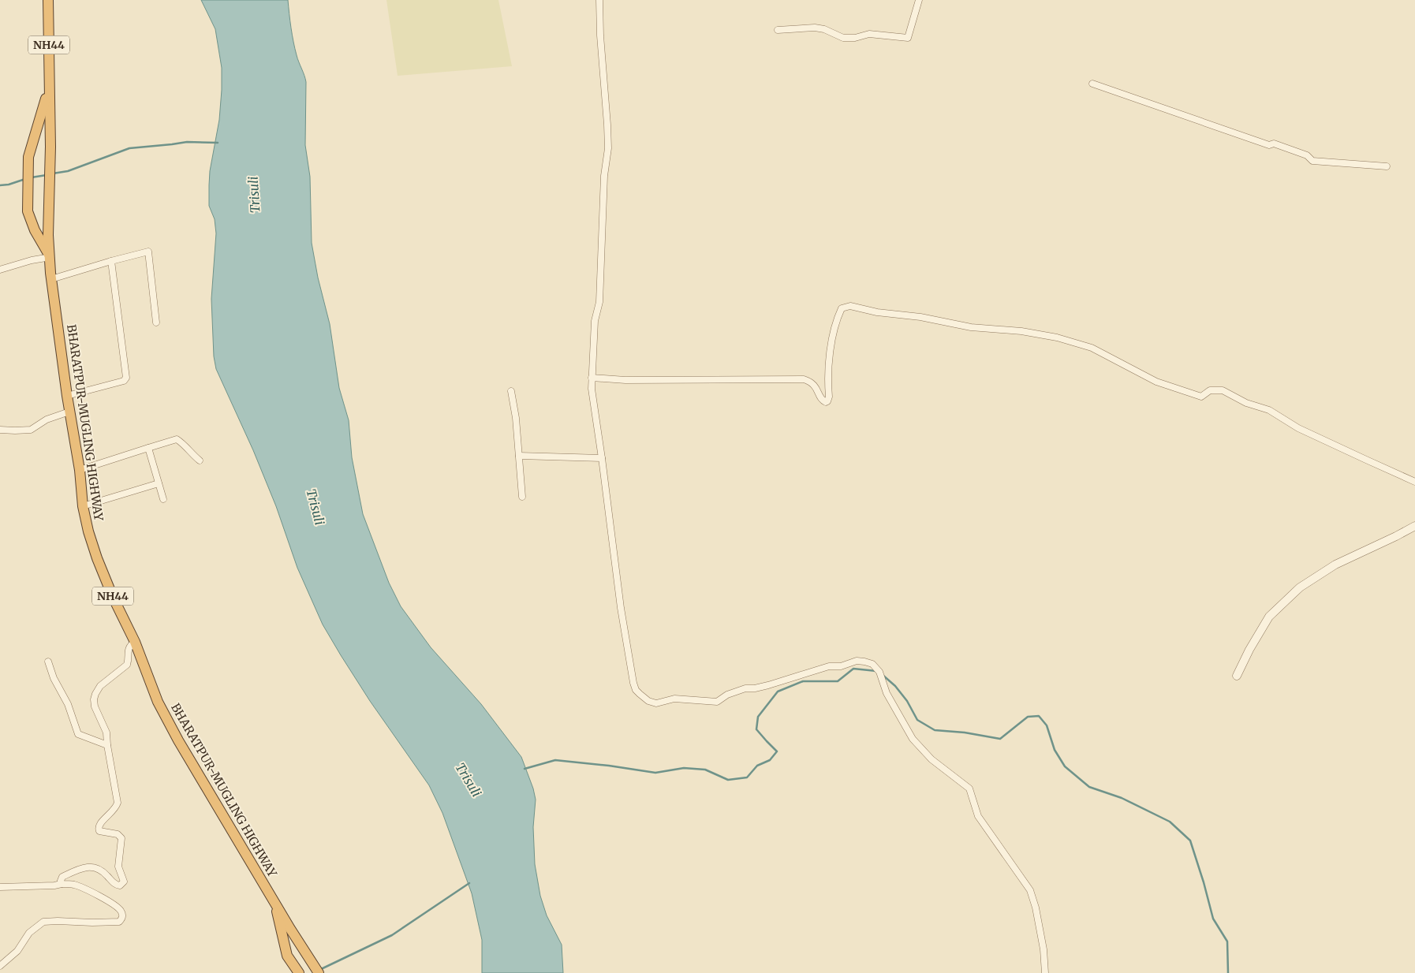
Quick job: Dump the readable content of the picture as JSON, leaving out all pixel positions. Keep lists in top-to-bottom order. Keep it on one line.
{"streets":{"highway":["NH44","BHARATPUR-MUGLING HIGHWAY"]},"water":["Trisuli"]}
